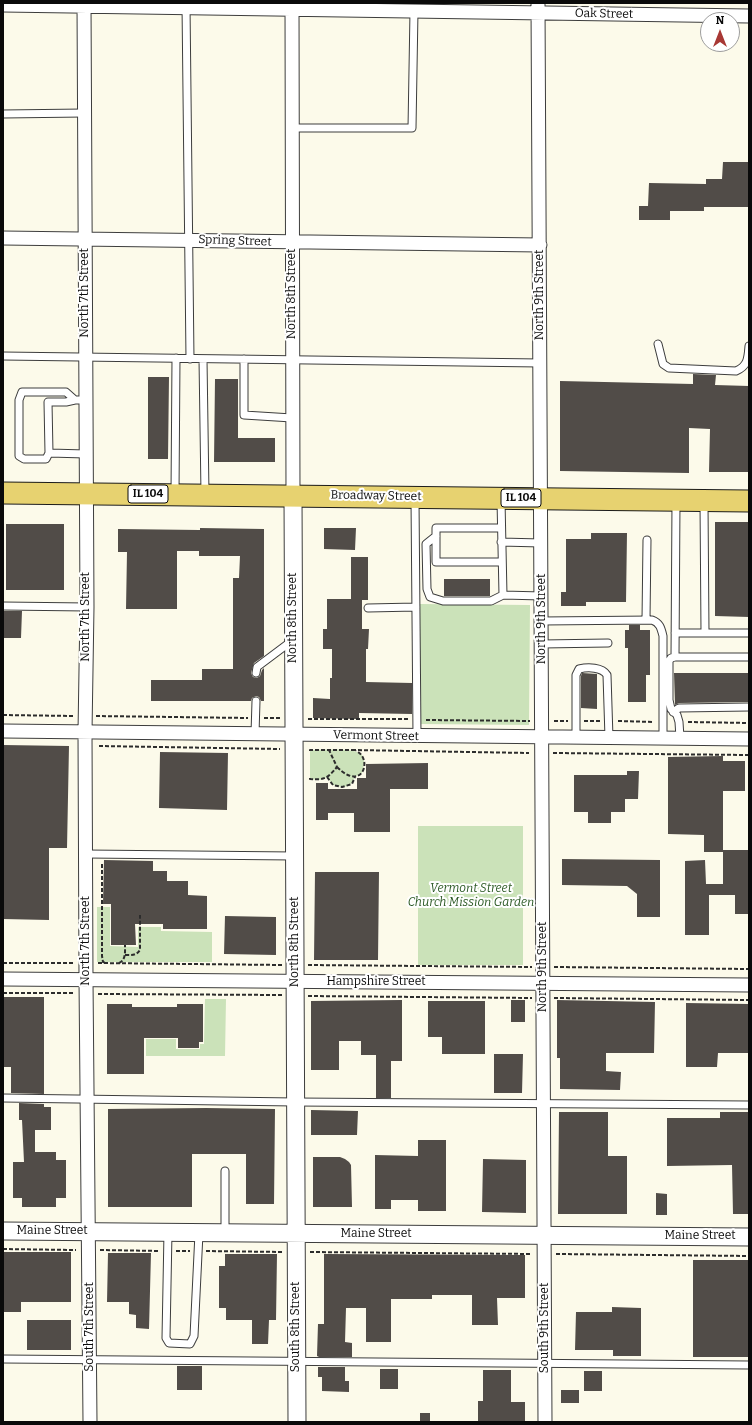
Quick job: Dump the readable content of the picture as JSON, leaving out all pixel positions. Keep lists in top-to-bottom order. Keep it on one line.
{"streets":{"main road":["IL 104","Broadway Street"],"street":["Oak Street","Spring Street","North 7th Street","North 8th Street","North 9th Street","Vermont Street","Hampshire Street","Maine Street","South 7th Street","South 8th Street","South 9th Street"]},"crossings":[["Oak Street","North 7th Street"],["Oak Street","North 8th Street"],["Oak Street","North 9th Street"],["Spring Street","North 7th Street"],["Spring Street","North 8th Street"],["Spring Street","North 9th Street"],["North 7th Street","Broadway Street"],["North 7th Street","Vermont Street"],["North 7th Street","Hampshire Street"],["North 7th Street","Maine Street"],["North 7th Street","South 7th Street"],["North 8th Street","Broadway Street"],["North 8th Street","Vermont Street"],["North 8th Street","Hampshire Street"],["North 8th Street","Maine Street"],["North 8th Street","South 8th Street"],["North 9th Street","Broadway Street"],["North 9th Street","Vermont Street"],["North 9th Street","Hampshire Street"],["North 9th Street","Maine Street"],["North 9th Street","South 9th Street"],["Maine Street","South 7th Street"],["Maine Street","South 8th Street"],["Maine Street","South 9th Street"]],"parks":["Vermont Street Church Mission Garden"],"north":"top"}
